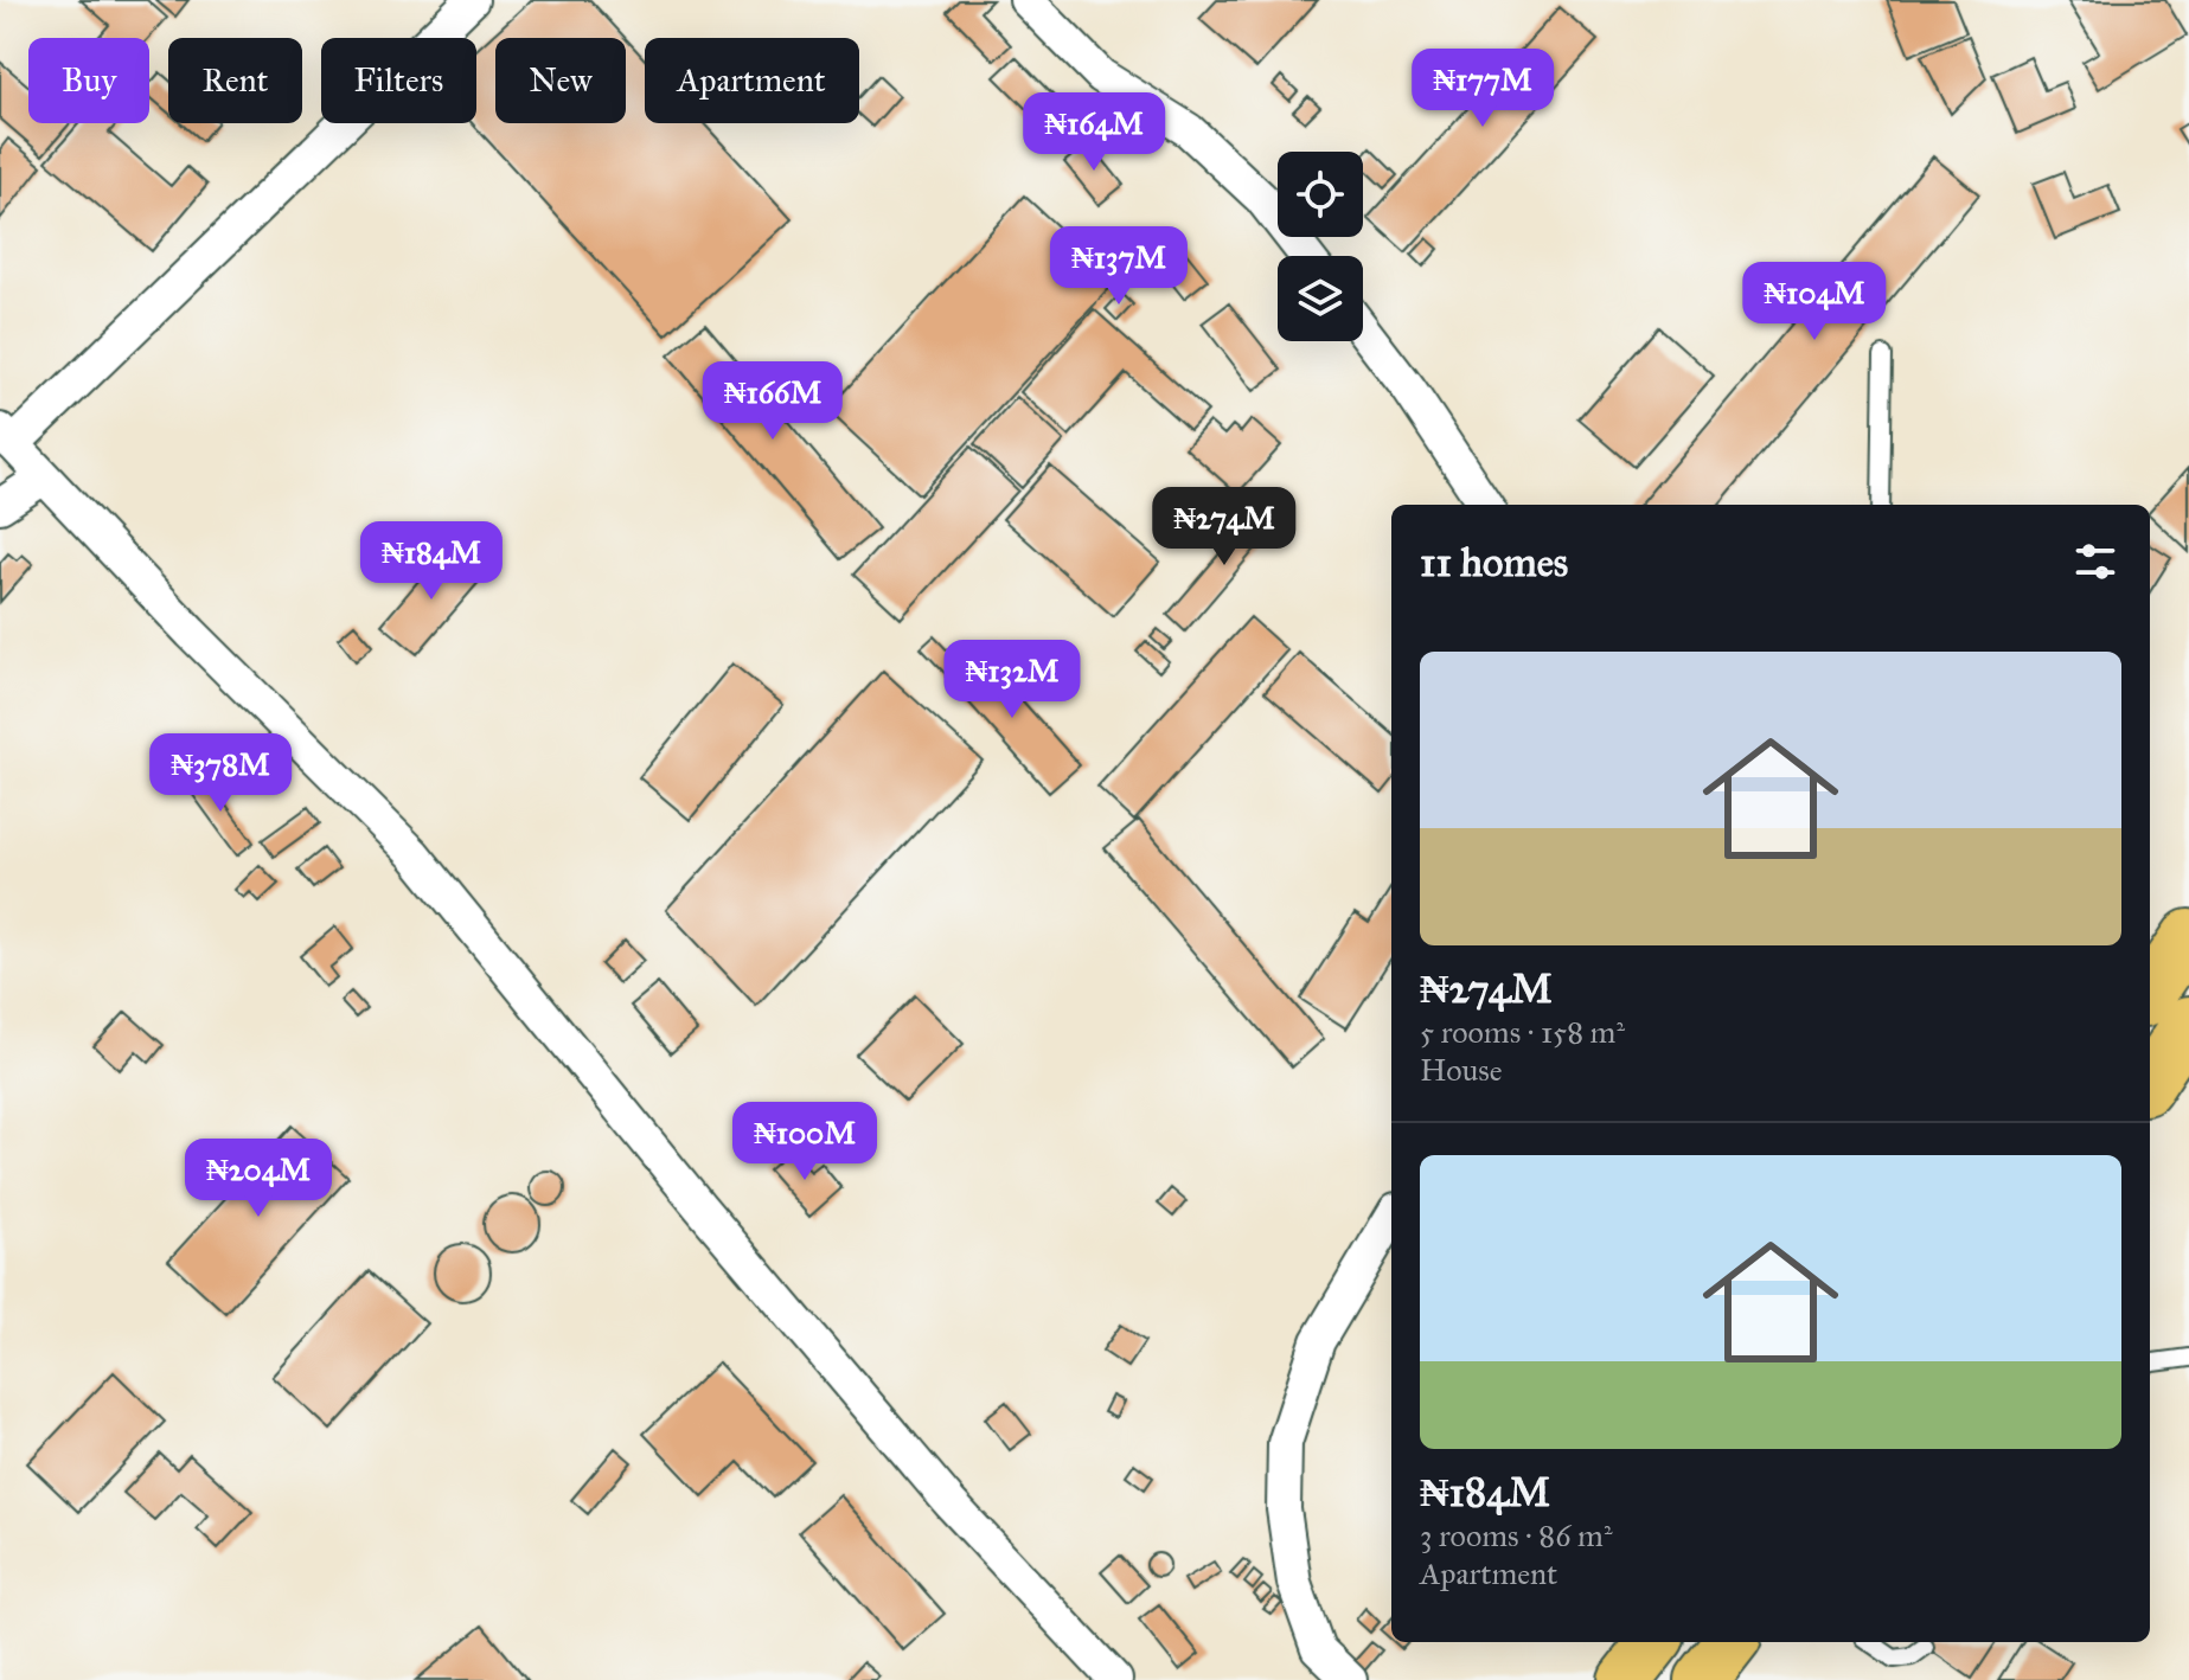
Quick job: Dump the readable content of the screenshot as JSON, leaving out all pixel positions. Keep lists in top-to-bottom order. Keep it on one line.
{"page":{"chip":["Buy","Rent","Filters","New","Apartment"],"price":["₦177M","₦164M","₦137M","₦104M","₦166M","₦274M","₦184M","₦132M","₦378M","₦100M","₦204M"],"heading":"11 homes","list":[{"name":"₦274M","note":"5 rooms · 158 m² · House"},{"name":"₦184M","note":"3 rooms · 86 m² · Apartment"}]}}
